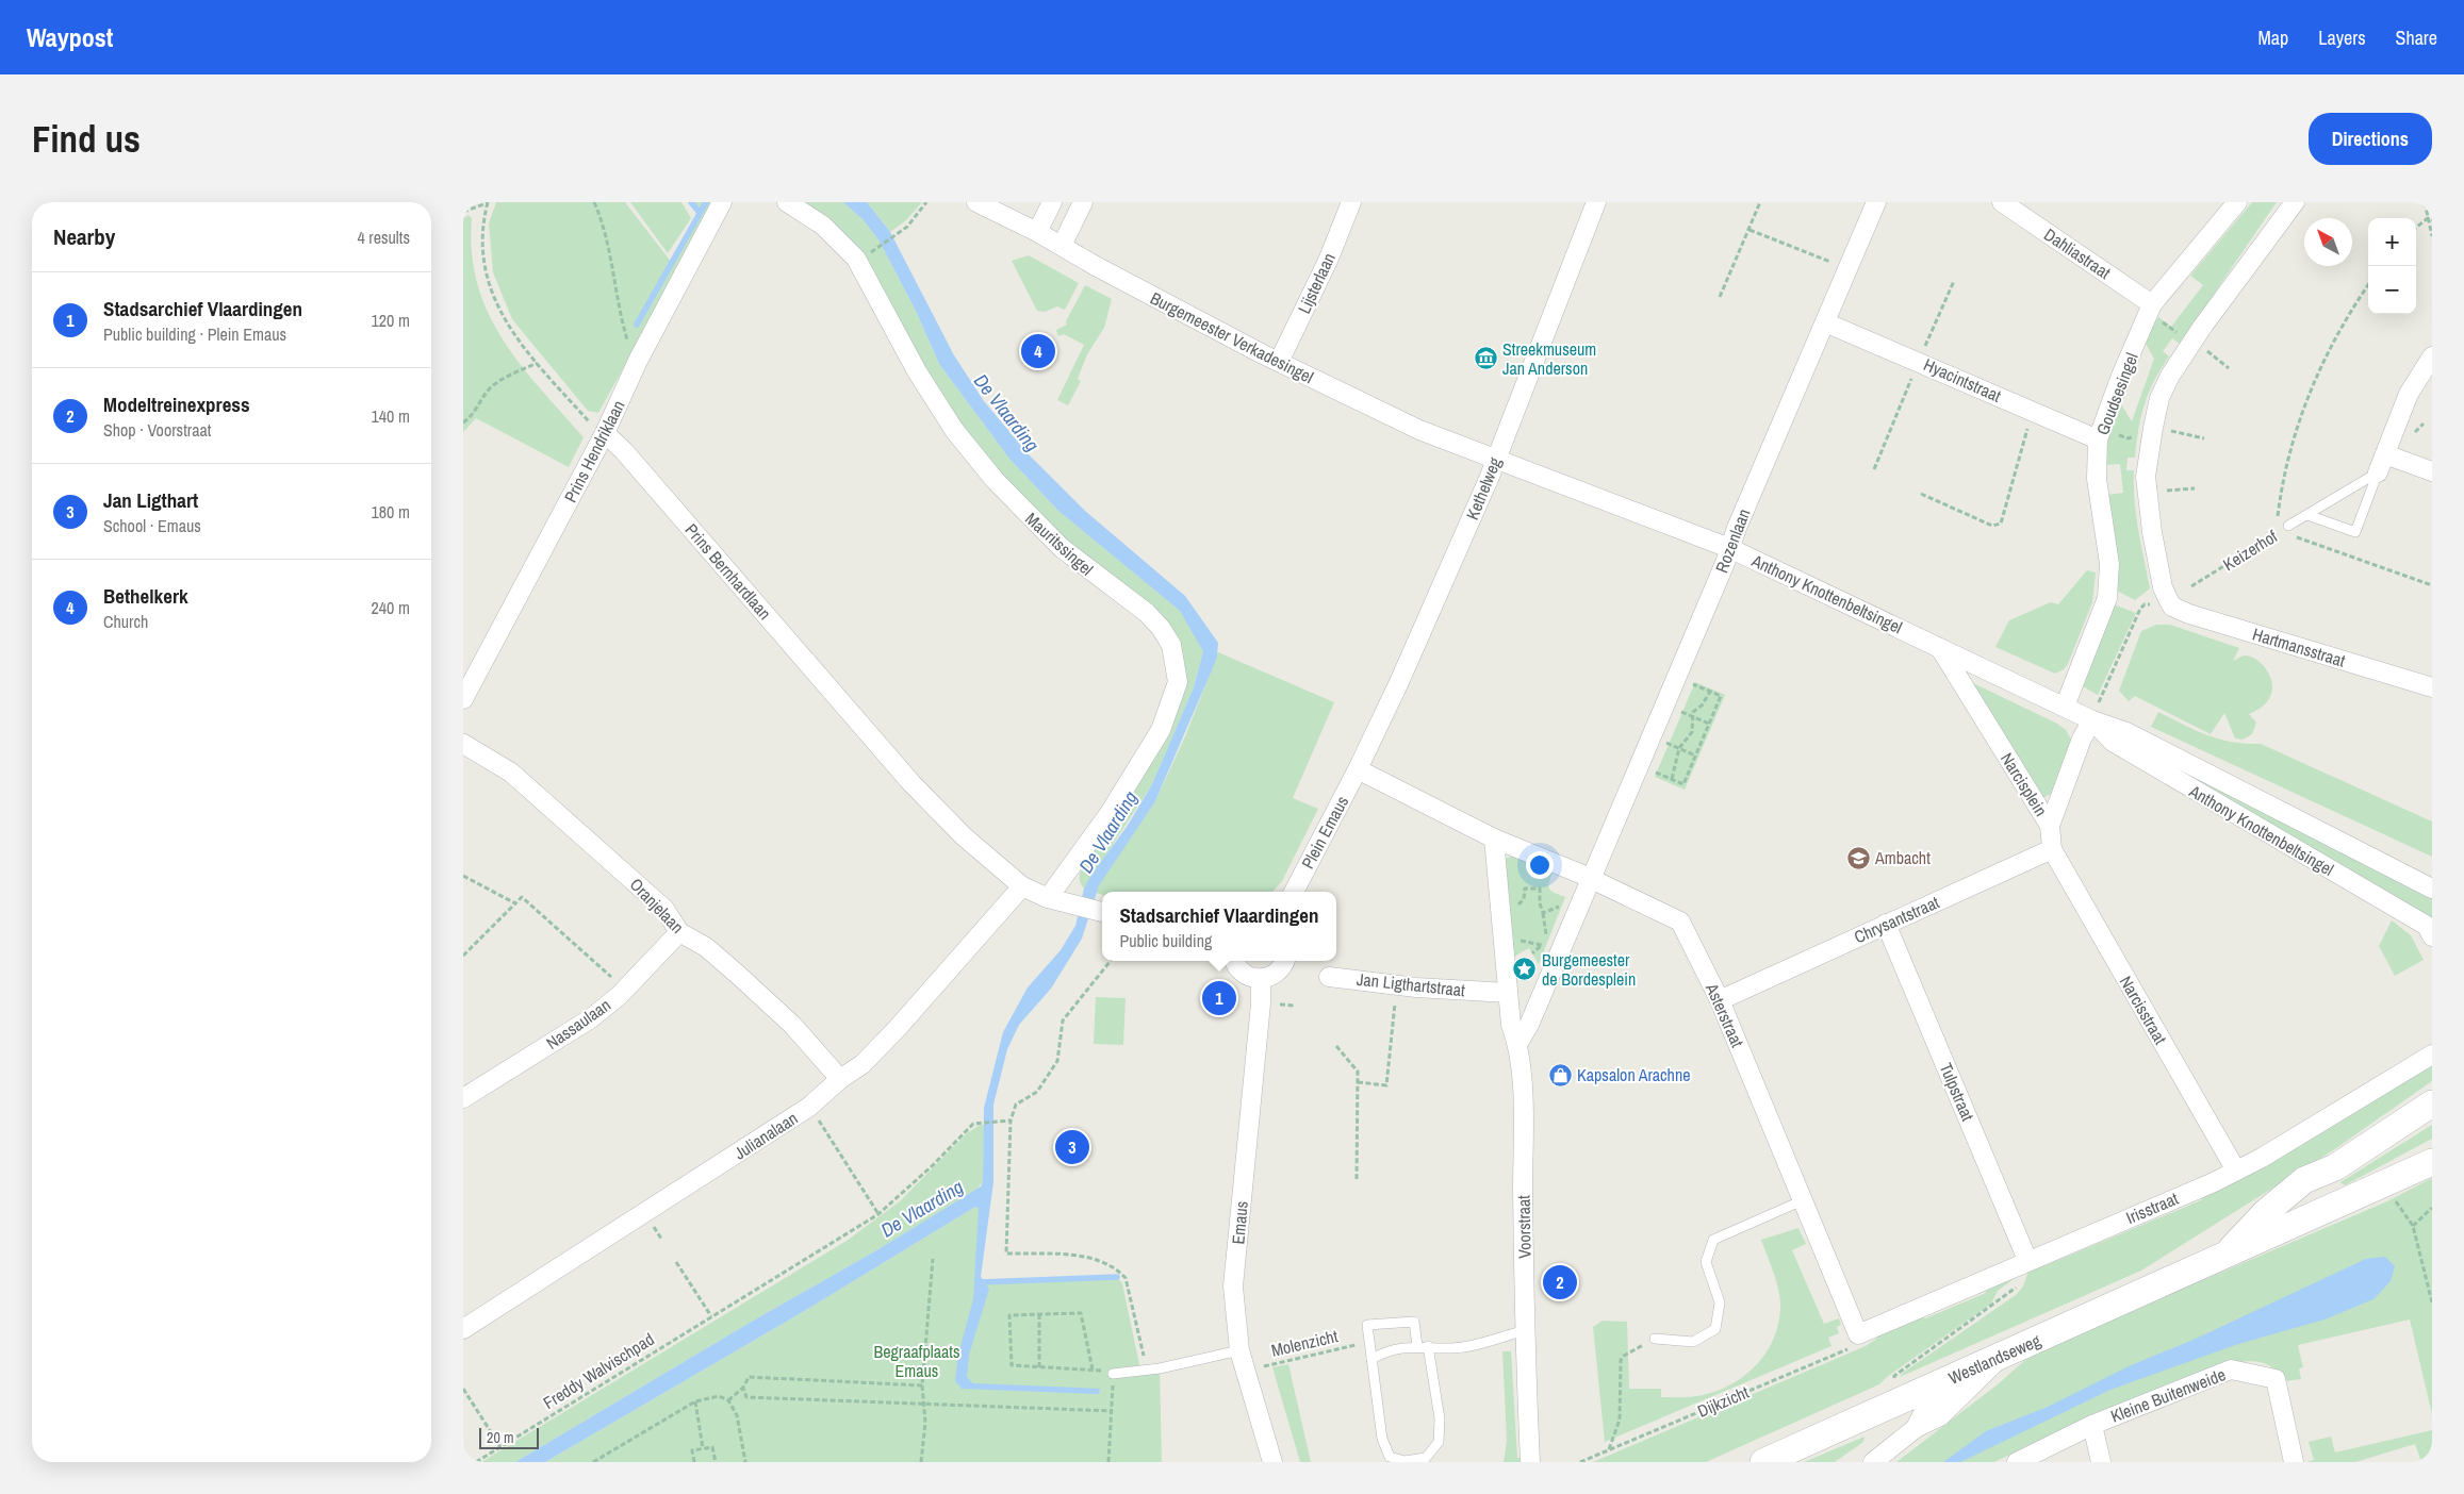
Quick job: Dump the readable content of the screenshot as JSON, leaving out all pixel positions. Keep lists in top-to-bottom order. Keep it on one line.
{"streets":{"main road":["Westlandseweg"],"street":["Dahliastraat","Lijsterlaan","Burgemeester Verkadesingel","Hyacintstraat","Goudsesingel","Prins Hendriklaan","Kethelweg","Rozenlaan","Mauritssingel","Prins Bernhardlaan","Anthony Knottenbeltsingel","Hartmansstraat","Narcisplein","Plein Emaus","Oranjelaan","Chrysantstraat","Jan Ligthartstraat","Narcisstraat","Asterstraat","Nassaulaan","Tulpstraat","Julianalaan","Irisstraat","Emaus","Voorstraat","Kleine Buitenweide"],"lane":["Keizerhof"],"path":["Molenzicht","Freddy Walvischpad","Dijkzicht"]},"crossings":[["Dahliastraat","Goudsesingel"],["Lijsterlaan","Burgemeester Verkadesingel"],["Burgemeester Verkadesingel","Kethelweg"],["Burgemeester Verkadesingel","Anthony Knottenbeltsingel"],["Hyacintstraat","Goudsesingel"],["Hyacintstraat","Rozenlaan"],["Goudsesingel","Anthony Knottenbeltsingel"],["Prins Hendriklaan","Prins Bernhardlaan"],["Kethelweg","Anthony Knottenbeltsingel"],["Kethelweg","Plein Emaus"],["Rozenlaan","Anthony Knottenbeltsingel"],["Rozenlaan","Asterstraat"],["Mauritssingel","Prins Bernhardlaan"],["Prins Bernhardlaan","Julianalaan"],["Anthony Knottenbeltsingel","Narcisplein"],["Oranjelaan","Nassaulaan"],["Oranjelaan","Julianalaan"],["Chrysantstraat","Narcisstraat"],["Chrysantstraat","Asterstraat"],["Chrysantstraat","Tulpstraat"],["Jan Ligthartstraat","Voorstraat"],["Narcisstraat","Irisstraat"],["Asterstraat","Irisstraat"],["Asterstraat","Dijkzicht"],["Tulpstraat","Irisstraat"],["Irisstraat","Dijkzicht"],["Emaus","Molenzicht"]],"water":["De Vlaarding"],"parks":["Begraafplaats Emaus"],"places":{"museum":["Streekmuseum Jan Anderson"],"school or university":["Ambacht"],"place":["Burgemeester de Bordesplein"],"shop":["Kapsalon Arachne"]},"scale_bar":"20 m","north":"top left","page":{"header":"Waypost","nav":["Map","Layers","Share"],"buttons":"Directions","title":"Find us","heading":["Nearby","4 results"],"map_buttons":["+","−"],"list":[{"mark":"1","name":"Stadsarchief Vlaardingen","note":"Public building · Plein Emaus","value":"120 m"},{"mark":"2","name":"Modeltreinexpress","note":"Shop · Voorstraat","value":"140 m"},{"mark":"3","name":"Jan Ligthart","note":"School · Emaus","value":"180 m"},{"mark":"4","name":"Bethelkerk","note":"Church","value":"240 m"}],"pins":["4","1","3","2"],"popup":["Stadsarchief Vlaardingen","Public building"],"scale":"20 m"}}
